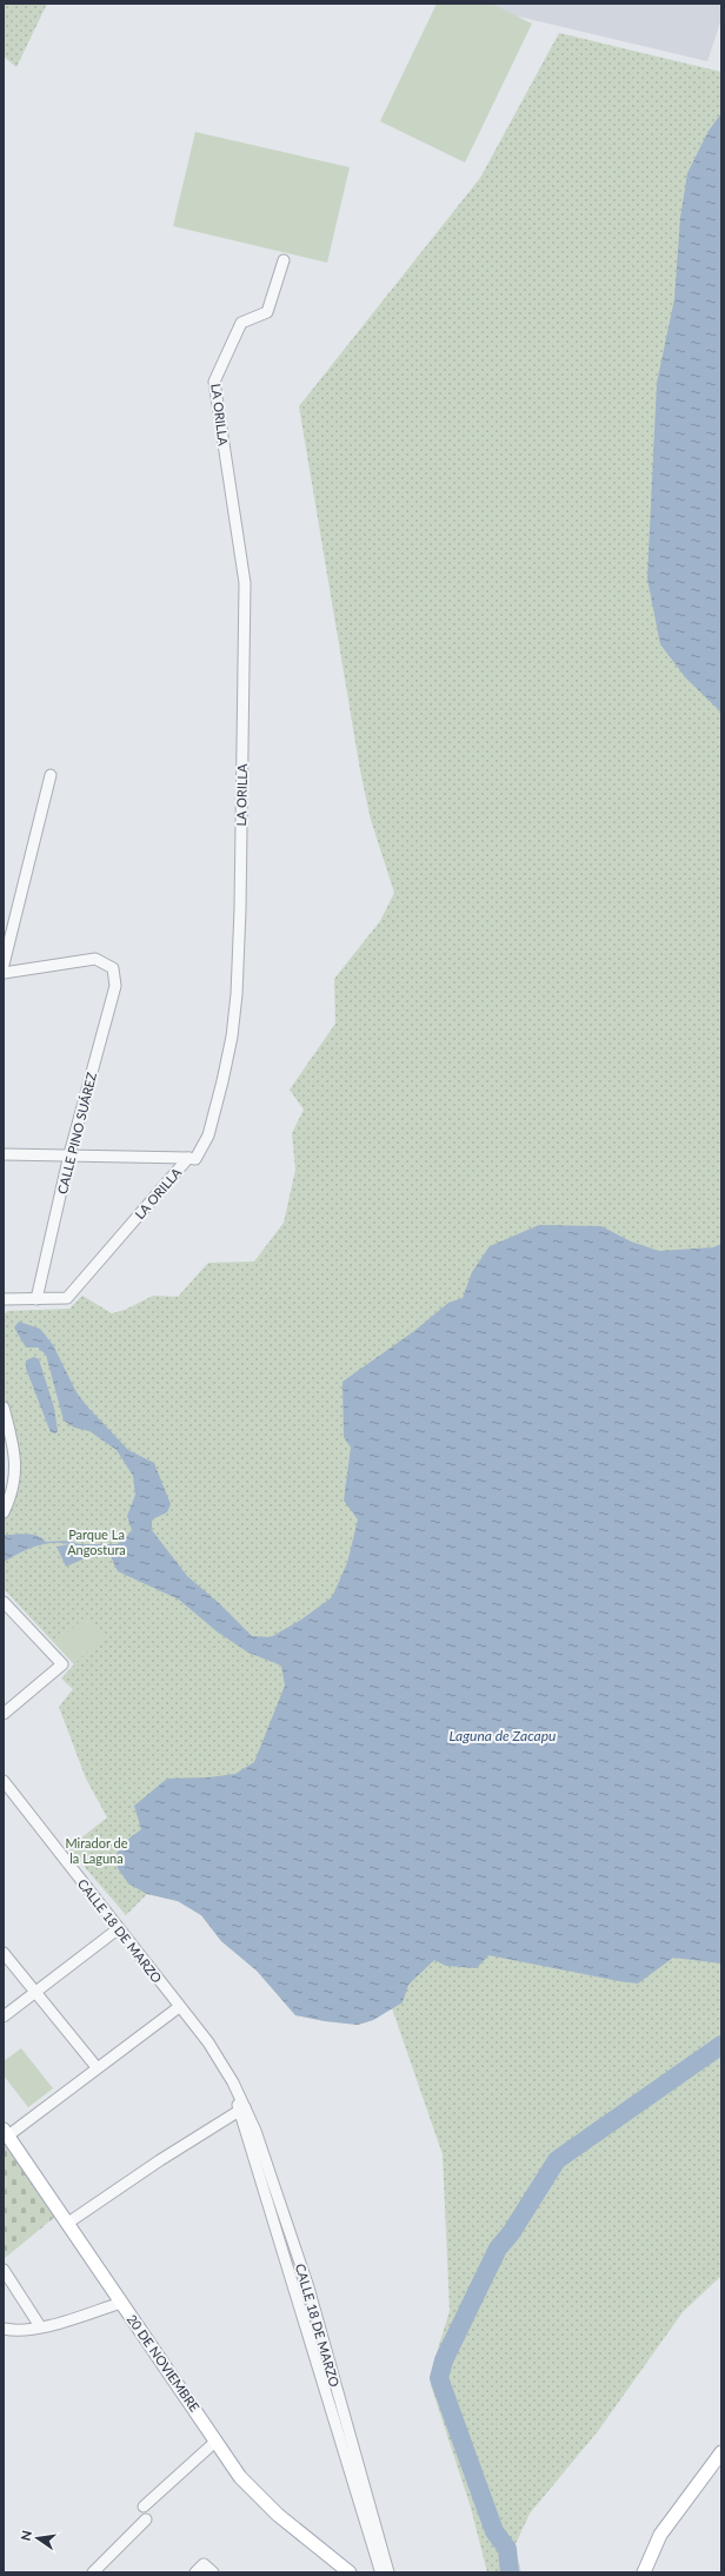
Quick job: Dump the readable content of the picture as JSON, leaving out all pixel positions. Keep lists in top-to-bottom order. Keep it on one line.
{"streets":{"main road":["20 DE NOVIEMBRE"],"street":["LA ORILLA","CALLE PINO SUÁREZ","CALLE 18 DE MARZO"]},"crossings":[["LA ORILLA","CALLE PINO SUÁREZ"]],"water":["Laguna de Zacapu"],"parks":["Parque La Angostura","Mirador de la Laguna"],"north":"left"}
